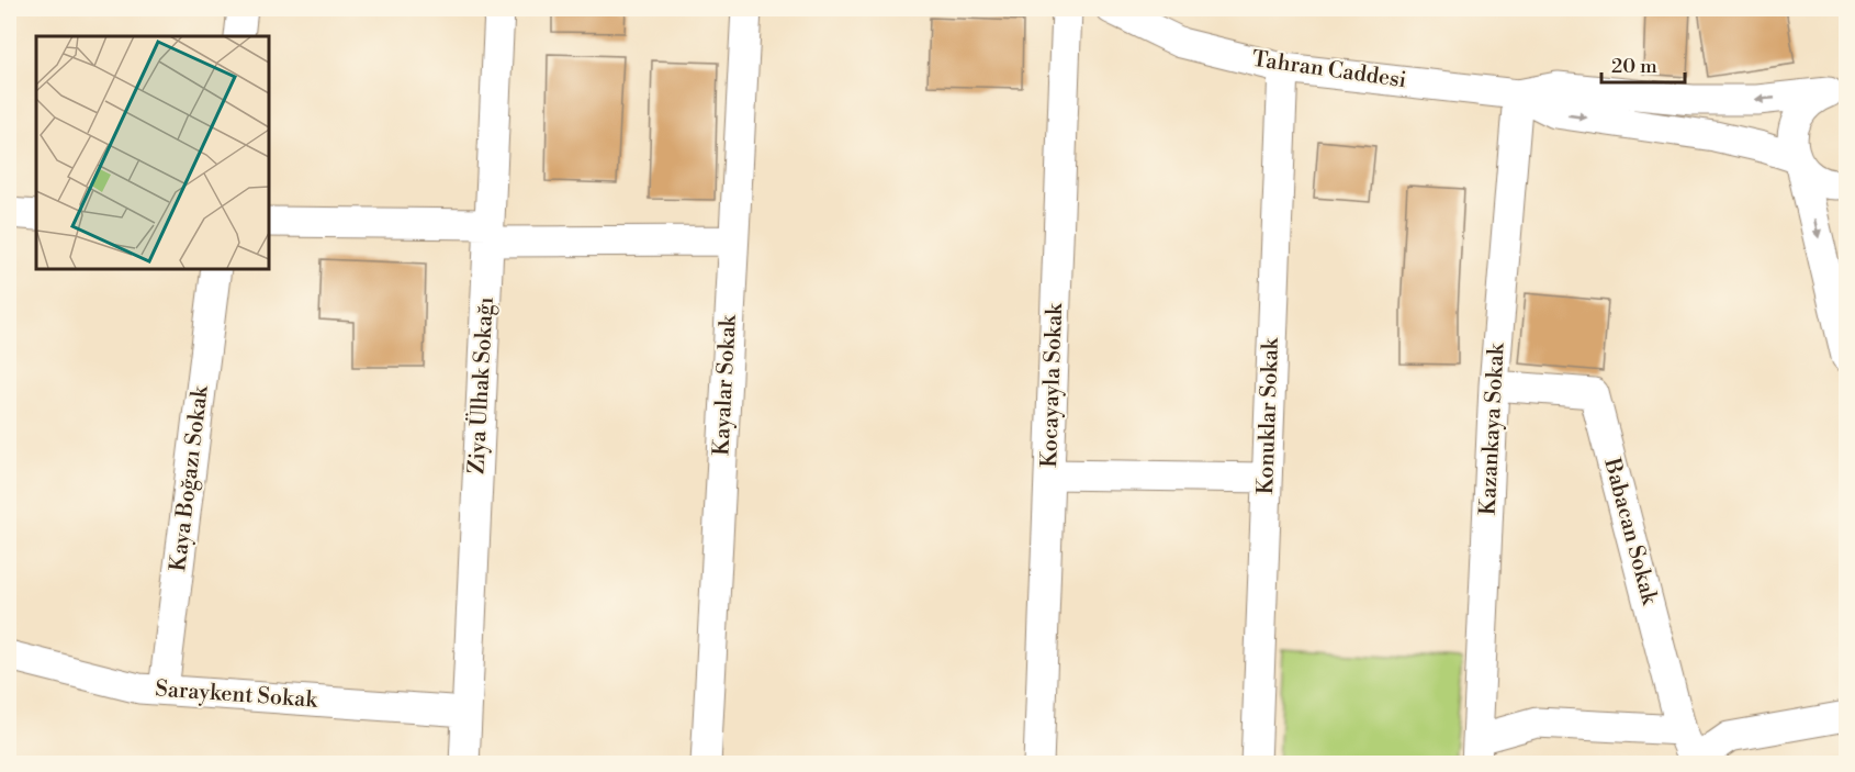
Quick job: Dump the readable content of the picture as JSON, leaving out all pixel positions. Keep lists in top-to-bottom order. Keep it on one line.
{"streets":{"street":["Tahran Caddesi","Ziya Ülhak Sokağı","Kayalar Sokak","Kocayayla Sokak","Konuklar Sokak","Kazankaya Sokak","Kaya Boğazı Sokak","Babacan Sokak","Saraykent Sokak"]},"crossings":[["Tahran Caddesi","Konuklar Sokak"],["Tahran Caddesi","Kazankaya Sokak"],["Ziya Ülhak Sokağı","Saraykent Sokak"],["Kazankaya Sokak","Babacan Sokak"],["Kaya Boğazı Sokak","Saraykent Sokak"]],"scale_bar":"20 m"}
